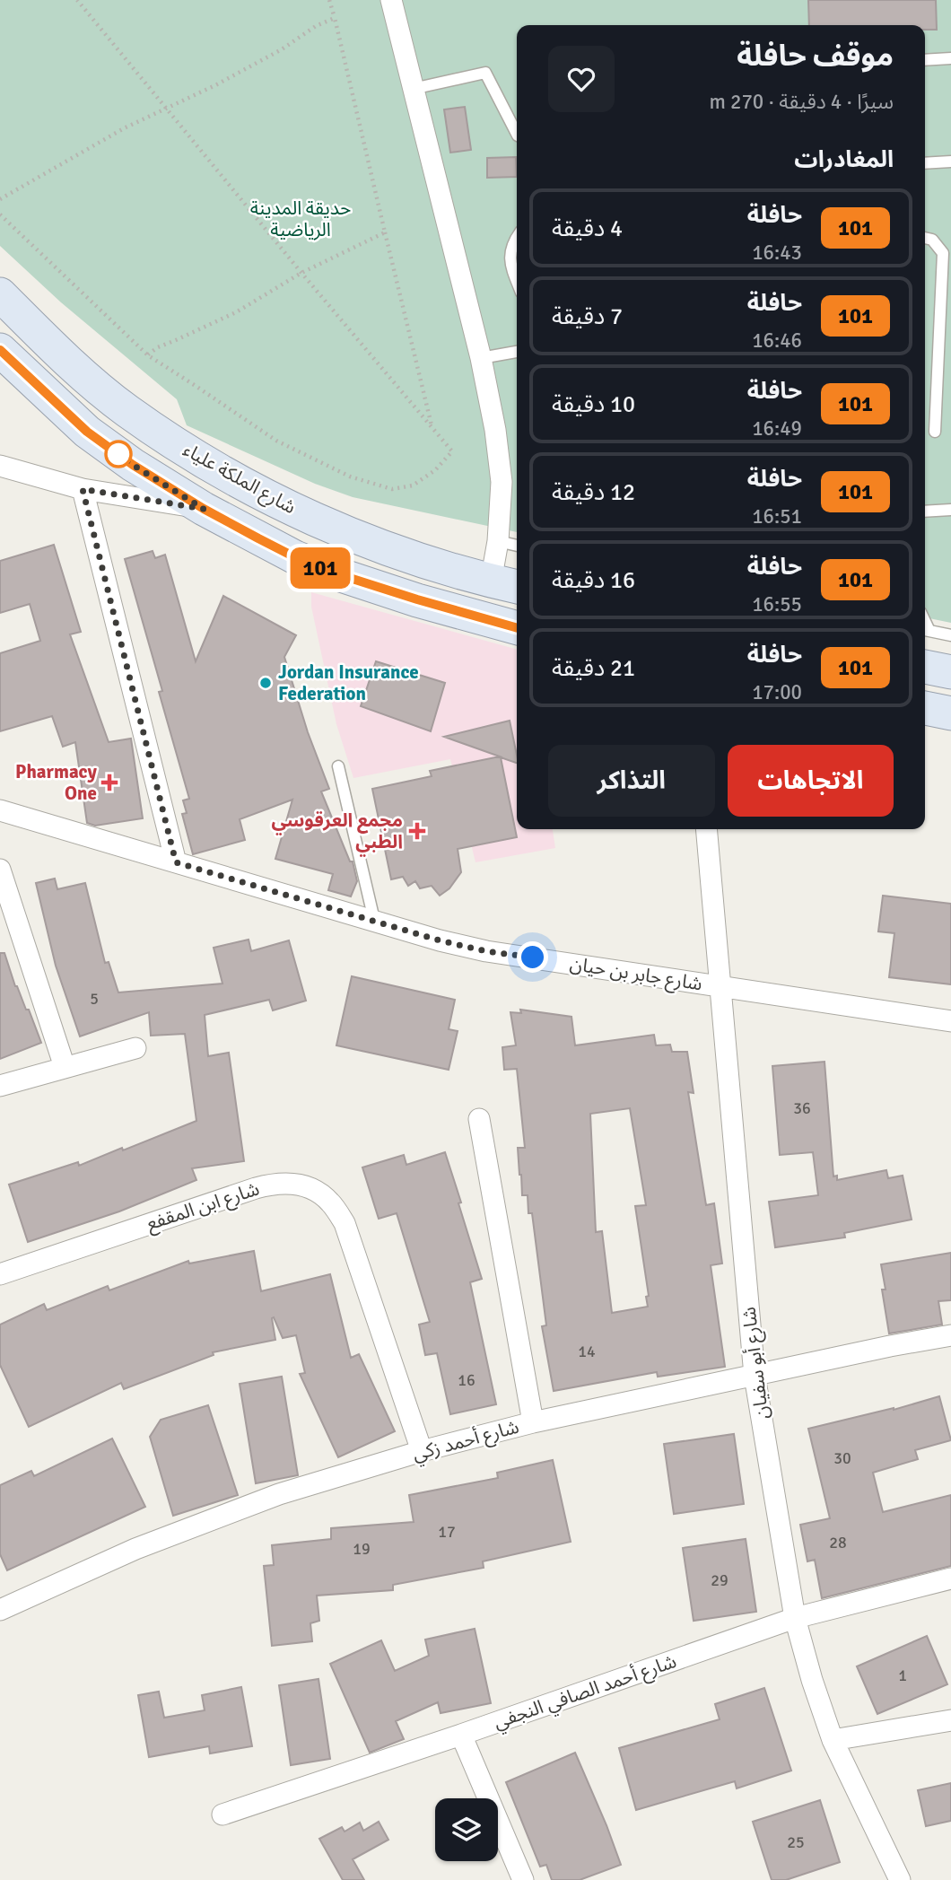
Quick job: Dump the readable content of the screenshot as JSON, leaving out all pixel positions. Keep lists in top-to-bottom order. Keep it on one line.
{"streets":{"main road":["شارع الملكة علياء"],"street":["شارع جابر بن حيان","شارع ابن المقفع","شارع أبو سفيان","شارع أحمد زكي","شارع أحمد الصافي النجفي"]},"crossings":[["شارع جابر بن حيان","شارع أبو سفيان"],["شارع ابن المقفع","شارع أحمد زكي"],["شارع أبو سفيان","شارع أحمد زكي"],["شارع أبو سفيان","شارع أحمد الصافي النجفي"]],"parks":["حديقة المدينة الرياضية"],"places":{"other":["Jordan Insurance Federation"],"health":["Pharmacy One","مجمع العرقوسي الطبي"]},"lines":["bus line 101"],"house_numbers":["5","36","14","16","30","17","28","19","29","1","25"],"page":{"on_map":"101","heading":[["موقف حافلة","سيرًا · 4 دقيقة · 270 m"],"المغادرات"],"list":[{"mark":"101","name":"حافلة","note":"16:43","value":"4 دقيقة"},{"mark":"101","name":"حافلة","note":"16:46","value":"7 دقيقة"},{"mark":"101","name":"حافلة","note":"16:49","value":"10 دقيقة"},{"mark":"101","name":"حافلة","note":"16:51","value":"12 دقيقة"},{"mark":"101","name":"حافلة","note":"16:55","value":"16 دقيقة"},{"mark":"101","name":"حافلة","note":"17:00","value":"21 دقيقة"}],"buttons":["الاتجاهات","التذاكر"]}}
